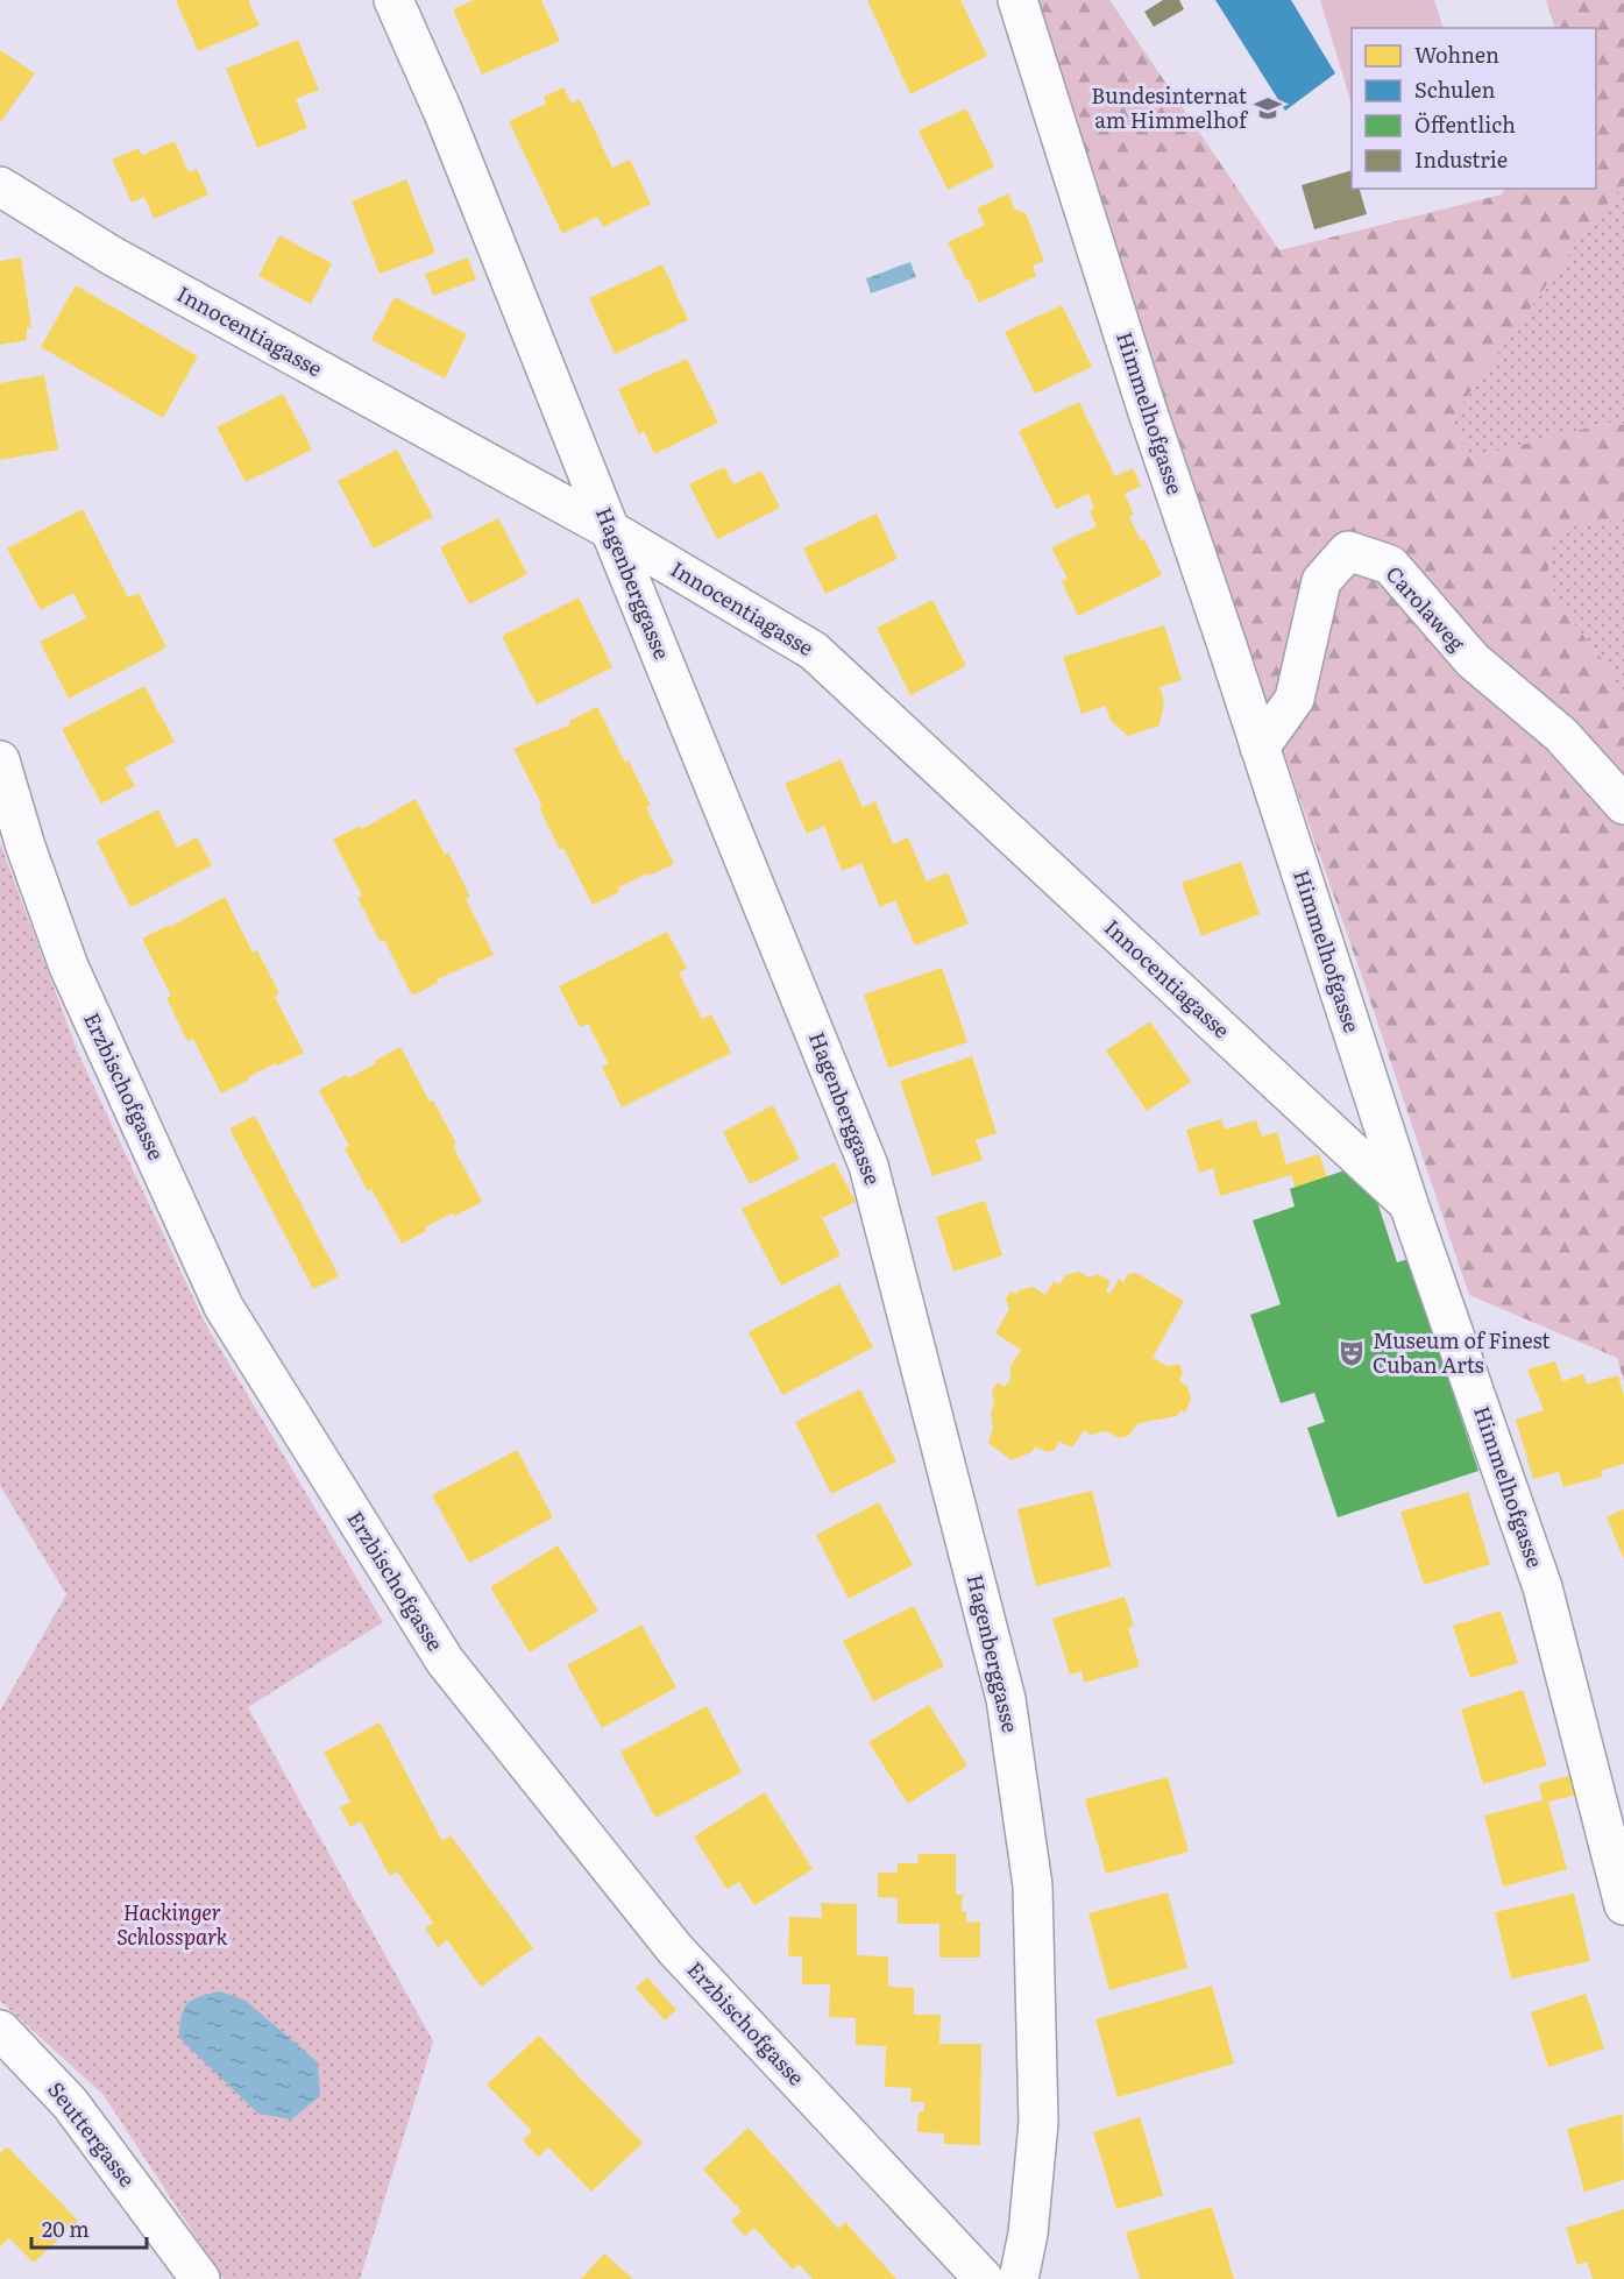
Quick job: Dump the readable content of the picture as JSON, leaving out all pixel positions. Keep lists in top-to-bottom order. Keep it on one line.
{"streets":{"street":["Innocentiagasse","Himmelhofgasse","Hagenberggasse","Carolaweg","Erzbischofgasse","Seuttergasse"]},"crossings":[["Innocentiagasse","Himmelhofgasse"],["Innocentiagasse","Hagenberggasse"],["Himmelhofgasse","Carolaweg"]],"parks":["Hackinger Schlosspark"],"places":{"school or university":["Bundesinternat am Himmelhof"],"theatre":["Museum of Finest Cuban Arts"]},"legend":["Wohnen","Schulen","Öffentlich","Industrie"],"scale_bar":"20 m"}
